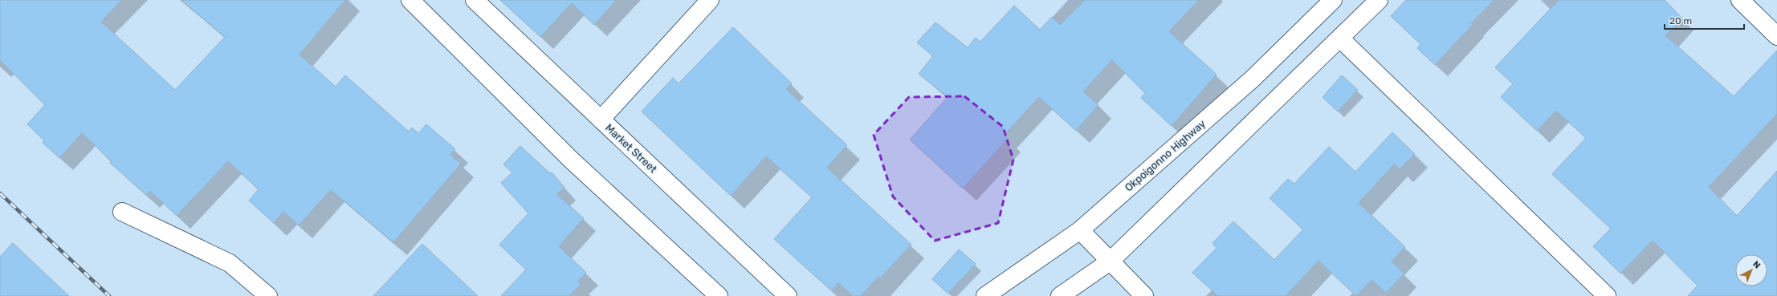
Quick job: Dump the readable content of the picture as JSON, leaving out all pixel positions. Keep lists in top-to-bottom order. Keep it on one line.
{"streets":{"street":["Market Street","Okpoigonno Highway"]},"scale_bar":"20 m","north":"top right"}
